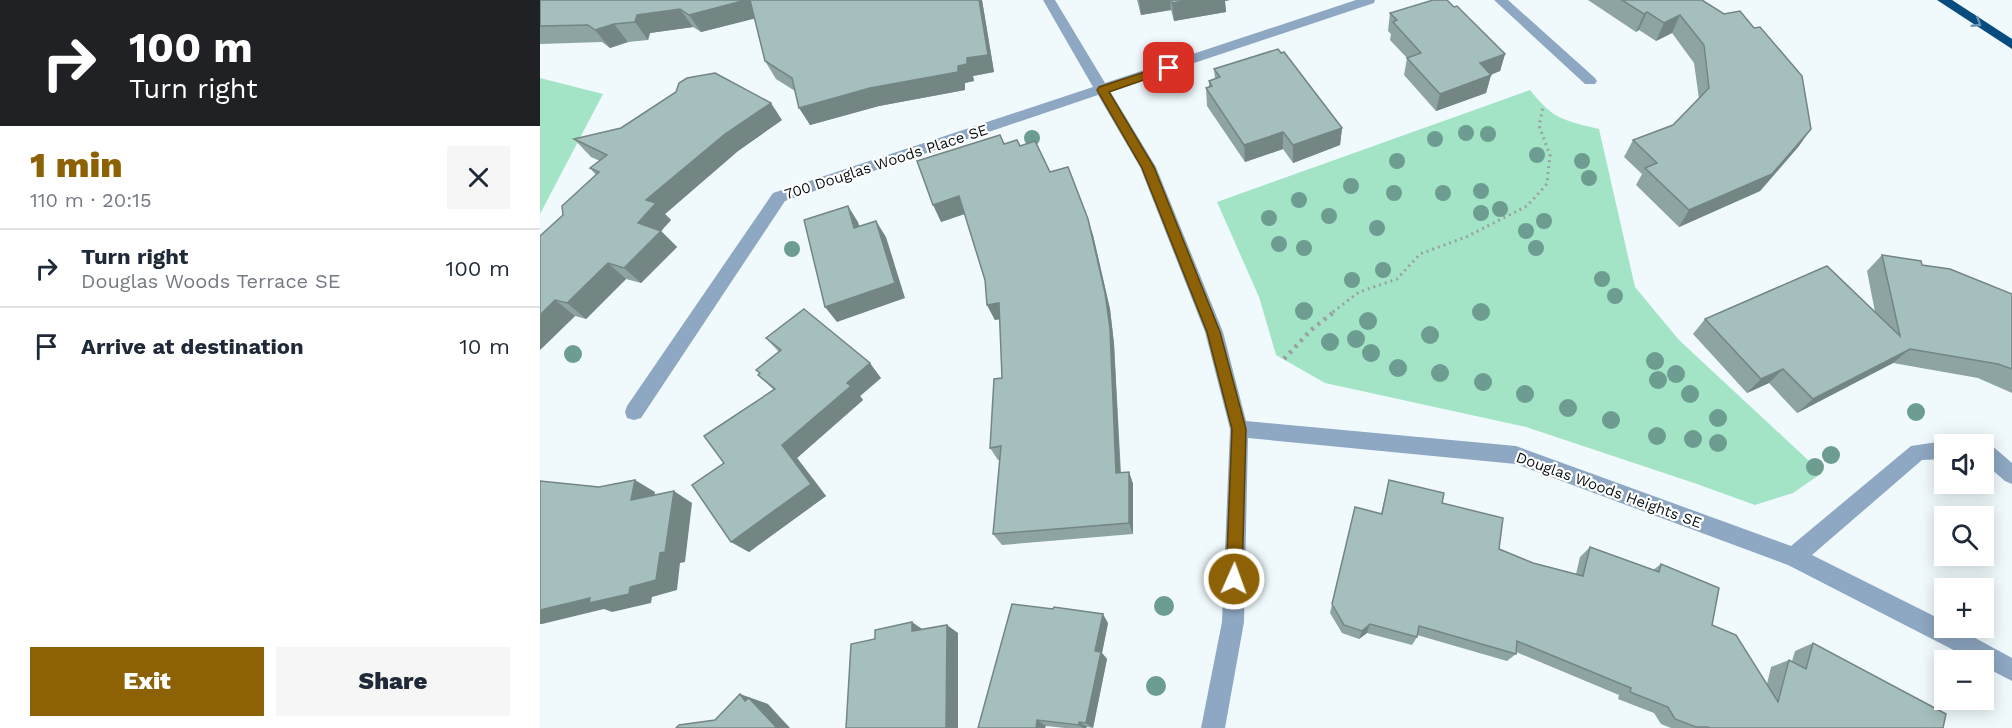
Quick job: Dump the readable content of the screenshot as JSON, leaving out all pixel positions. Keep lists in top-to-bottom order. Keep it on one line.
{"streets":{"street":["700 Douglas Woods Place SE","Douglas Woods Heights SE"]},"page":{"turn":["100 m","Turn right"],"heading":["1 min","110 m · 20:15"],"list":[{"name":"Turn right","note":"Douglas Woods Terrace SE","value":"100 m"},{"name":"Arrive at destination","value":"10 m"}],"map_buttons":["+","−"],"buttons":["Exit","Share"]}}
